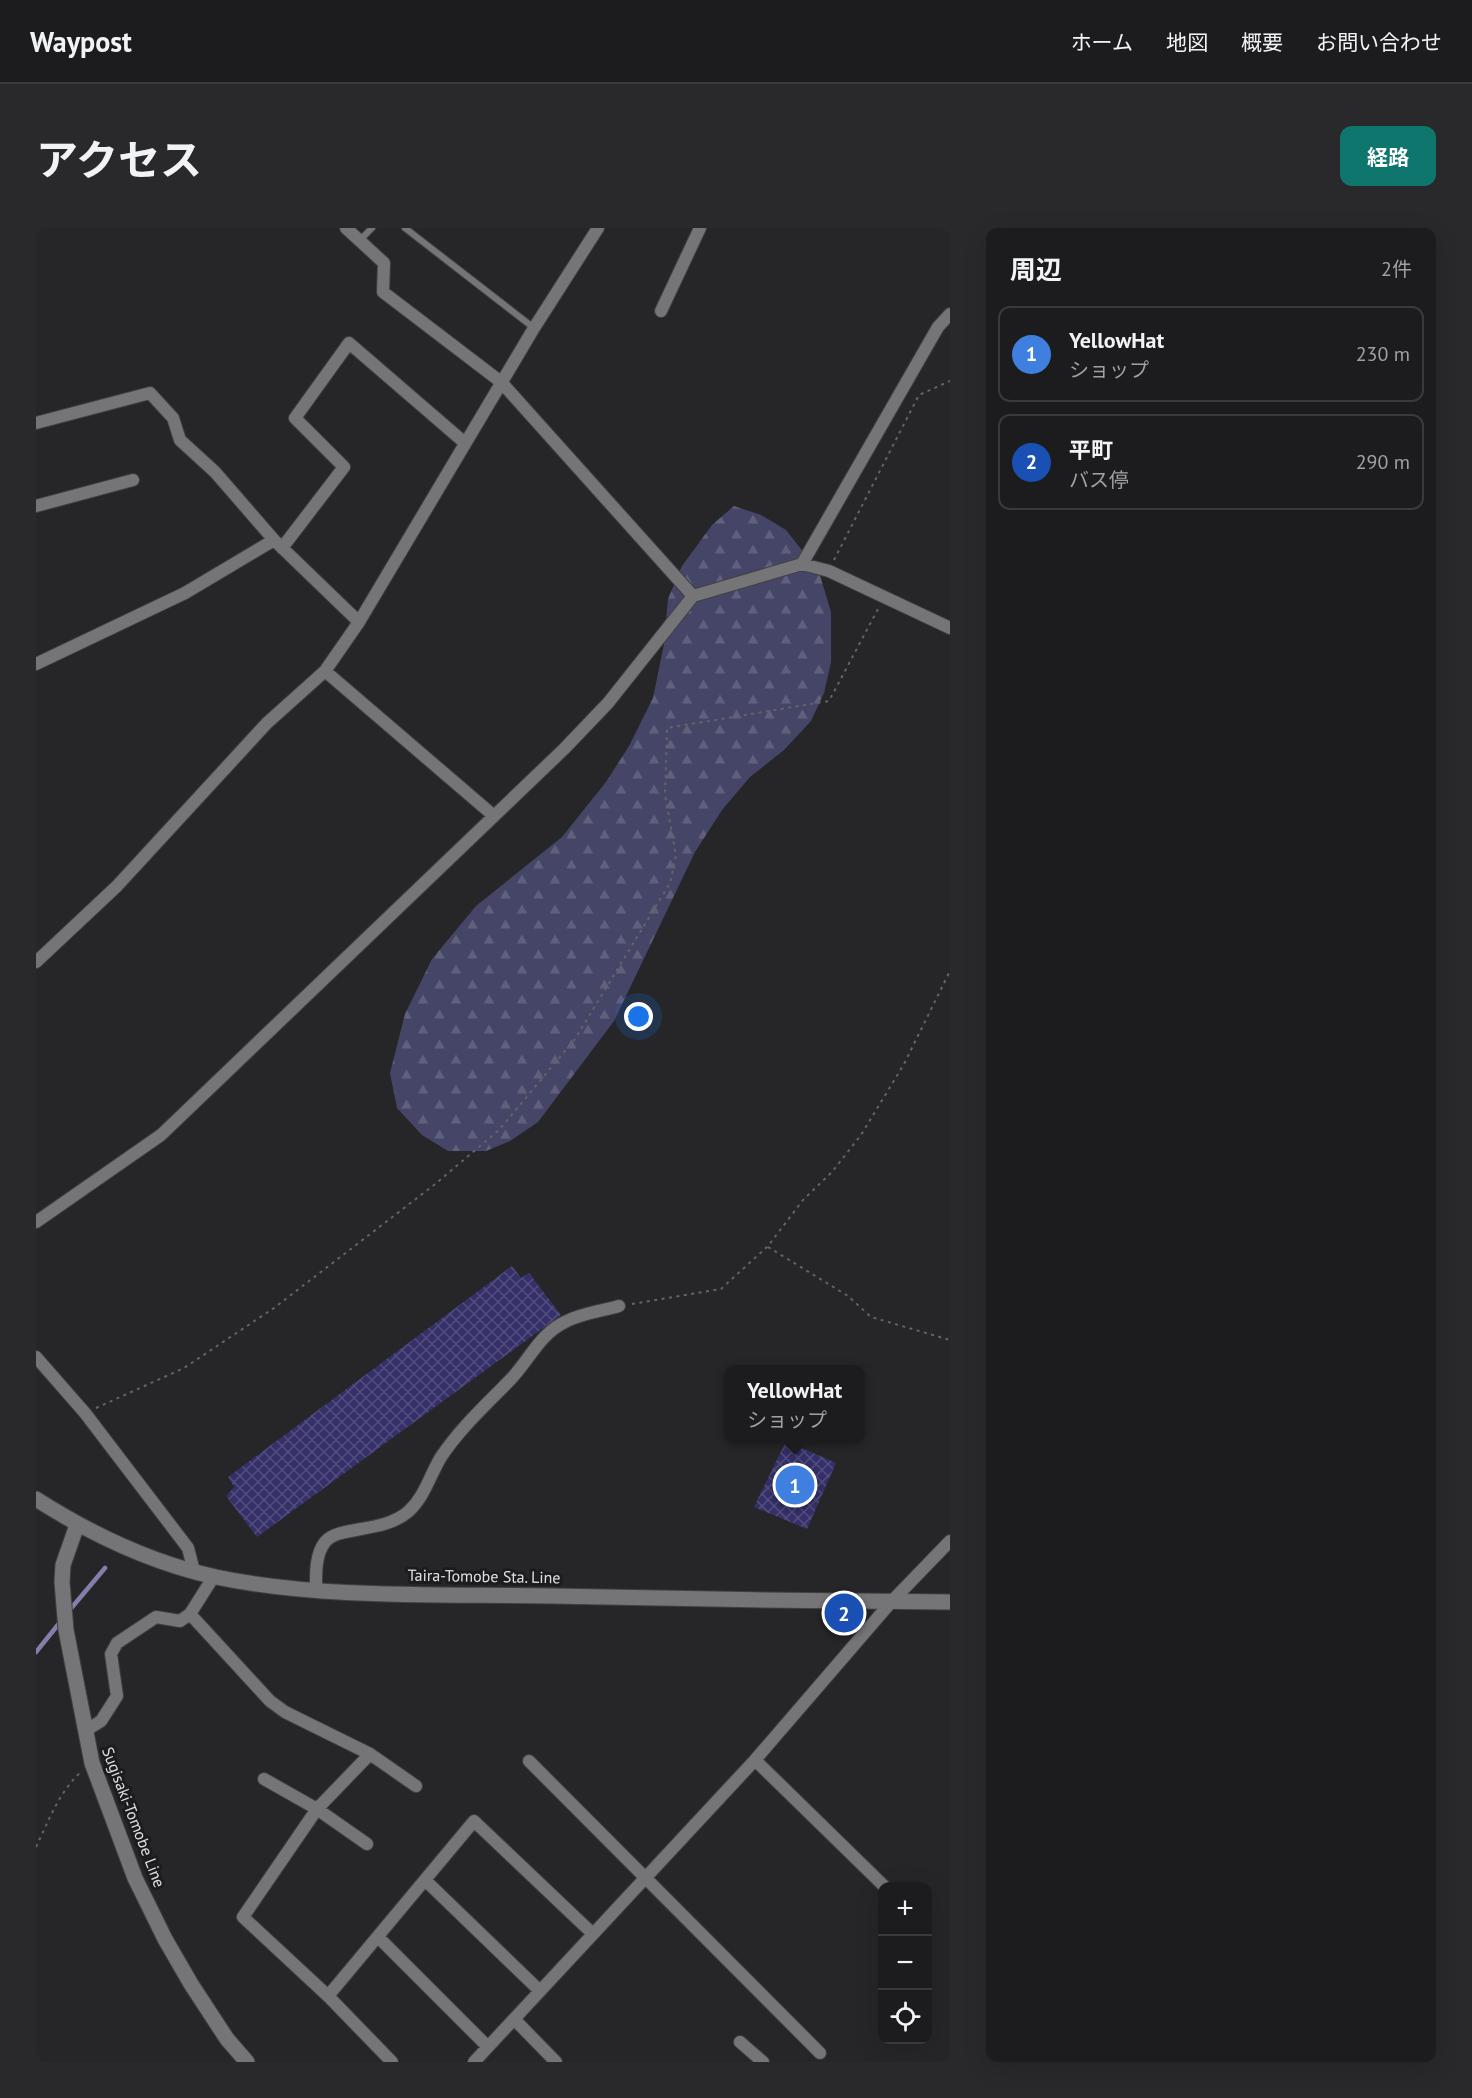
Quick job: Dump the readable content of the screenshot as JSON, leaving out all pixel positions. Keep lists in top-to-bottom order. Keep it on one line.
{"streets":{"main road":["Taira-Tomobe Sta. Line","Sugisaki-Tomobe Line"]},"crossings":[["Taira-Tomobe Sta. Line","Sugisaki-Tomobe Line"]],"page":{"header":"Waypost","nav":["ホーム","地図","概要","お問い合わせ"],"title":"アクセス","buttons":"経路","heading":["周辺","2件"],"list":[{"mark":"1","name":"YellowHat","note":"ショップ","value":"230 m"},{"mark":"2","name":"平町","note":"バス停","value":"290 m"}],"popup":["YellowHat","ショップ"],"pins":["1","2"],"map_buttons":["+","−"]}}
